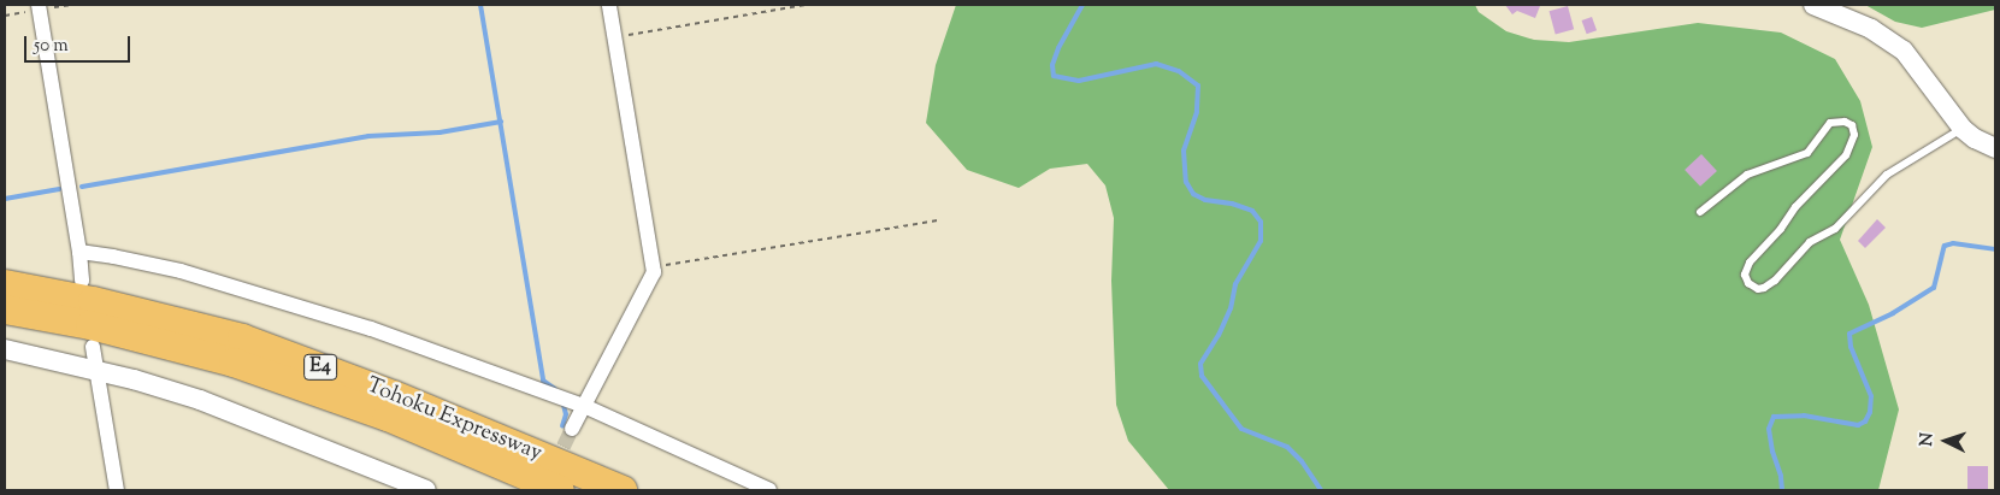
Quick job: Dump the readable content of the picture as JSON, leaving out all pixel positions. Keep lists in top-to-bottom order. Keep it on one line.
{"streets":{"highway":["E4","Tohoku Expressway"]},"scale_bar":"50 m","north":"left"}
